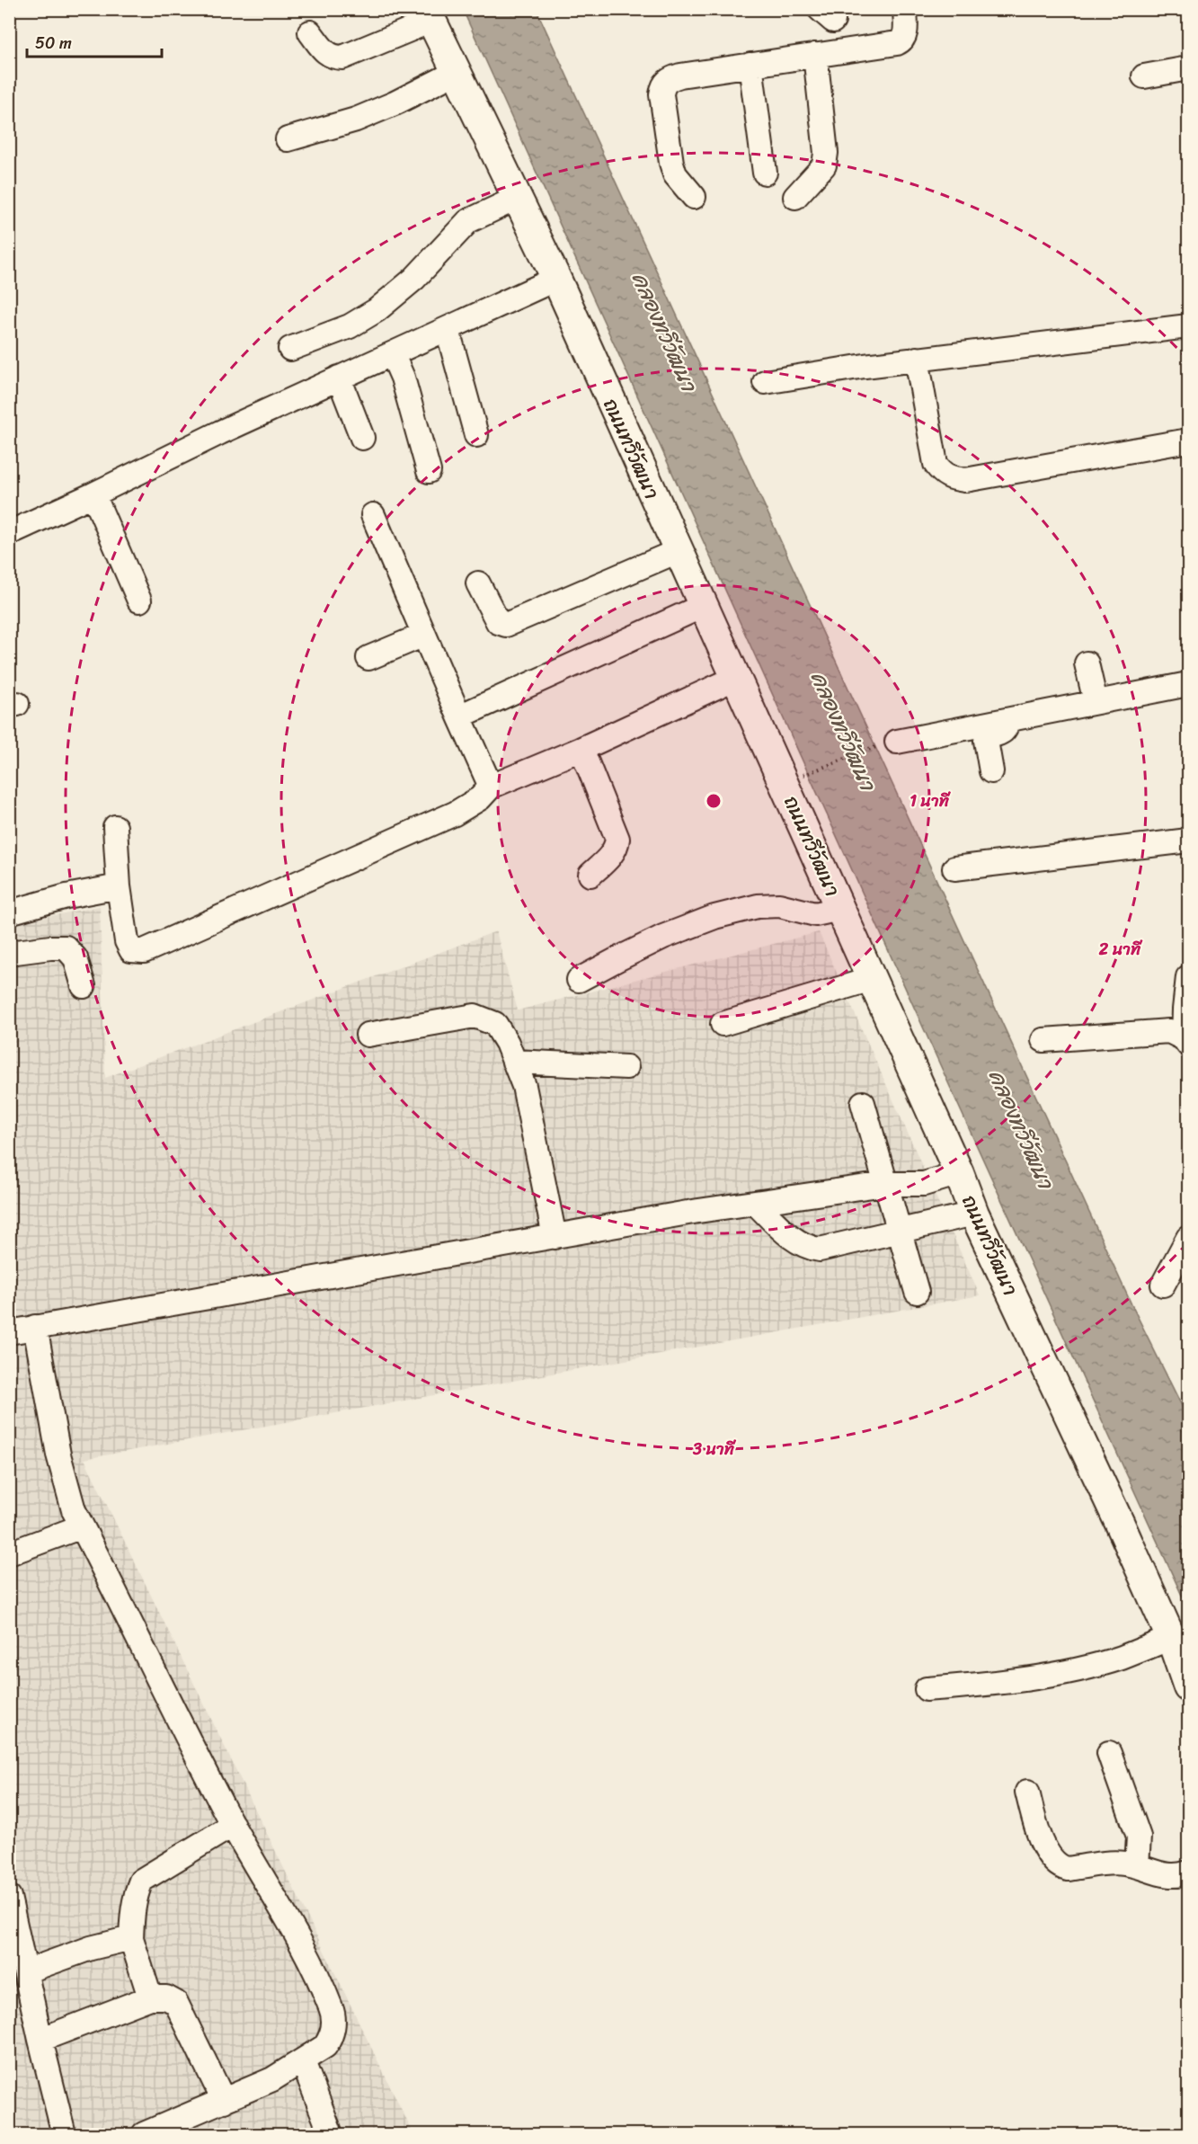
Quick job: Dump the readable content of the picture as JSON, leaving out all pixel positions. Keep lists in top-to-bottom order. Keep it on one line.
{"streets":{"main road":["ถนนทวีวัฒนา"]},"water":["คลองทวีวัฒนา"],"scale_bar":"50 m","rings":["1 นาที","2 นาที","3 นาที"]}
